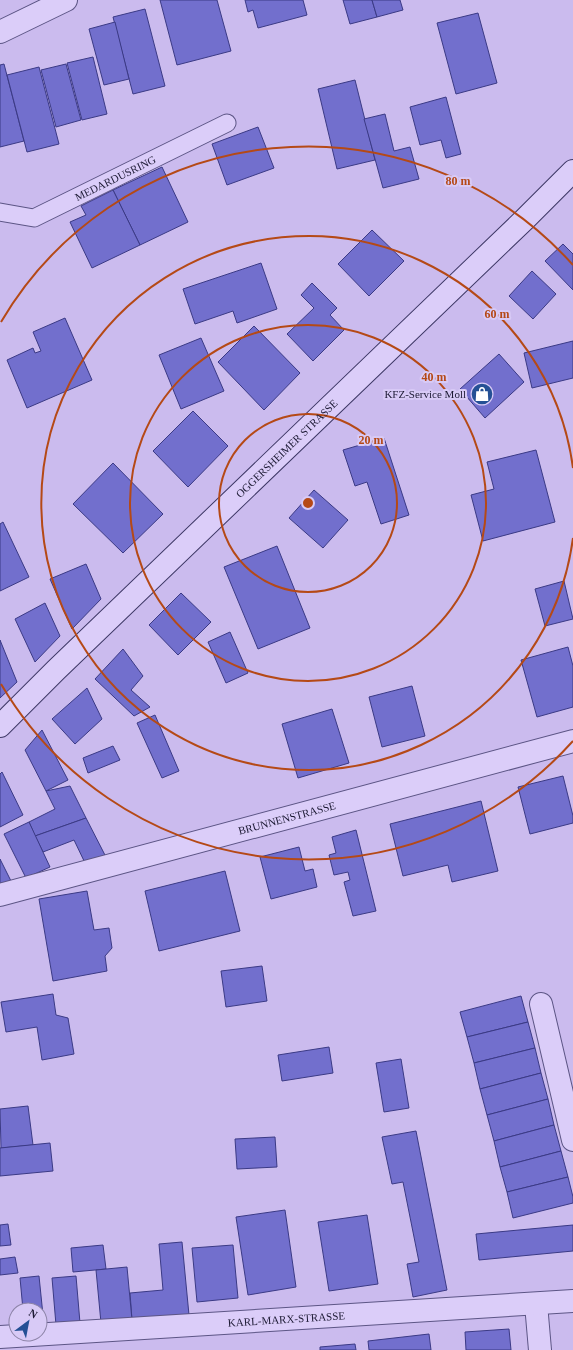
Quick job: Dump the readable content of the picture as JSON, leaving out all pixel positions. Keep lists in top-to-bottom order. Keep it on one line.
{"streets":{"street":["OGGERSHEIMER STRASSE","BRUNNENSTRASSE","KARL-MARX-STRASSE"],"lane":["MEDARDUSRING"]},"places":{"shop":["KFZ-Service Moll"]},"north":"top right","rings":["80 m","60 m","40 m","20 m"]}
